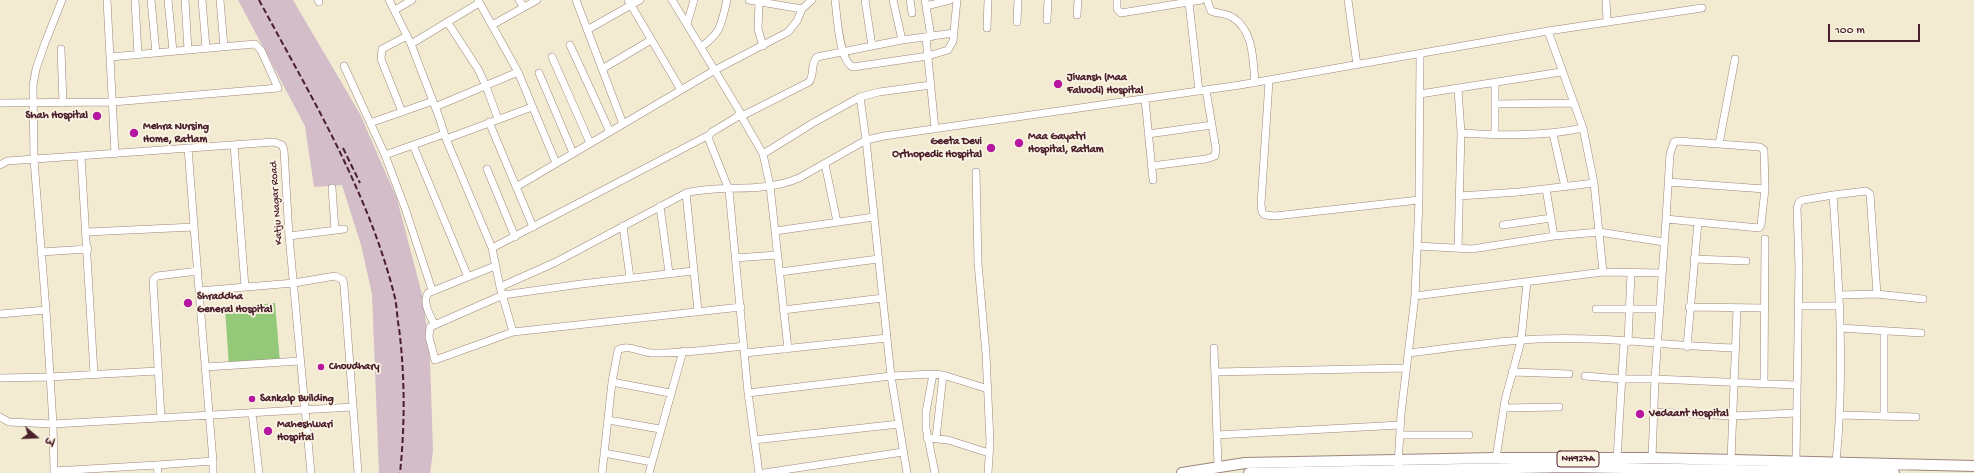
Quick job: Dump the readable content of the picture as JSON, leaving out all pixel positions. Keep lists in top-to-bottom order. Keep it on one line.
{"streets":{"highway":["NH927A"],"street":["Katju Nagar Road"]},"places":["Jivansh (Maa Faluodi) Hospital","Shah Hospital","Mehra Nursing Home, Ratlam","Maa Gayatri Hospital, Ratlam","Geeta Devi Orthopedic Hospital","Shraddha General Hospital","Choudhary","Sankalp Building","Vedaant Hospital","Maheshwari Hospital"],"scale_bar":"100 m","north":"right"}
